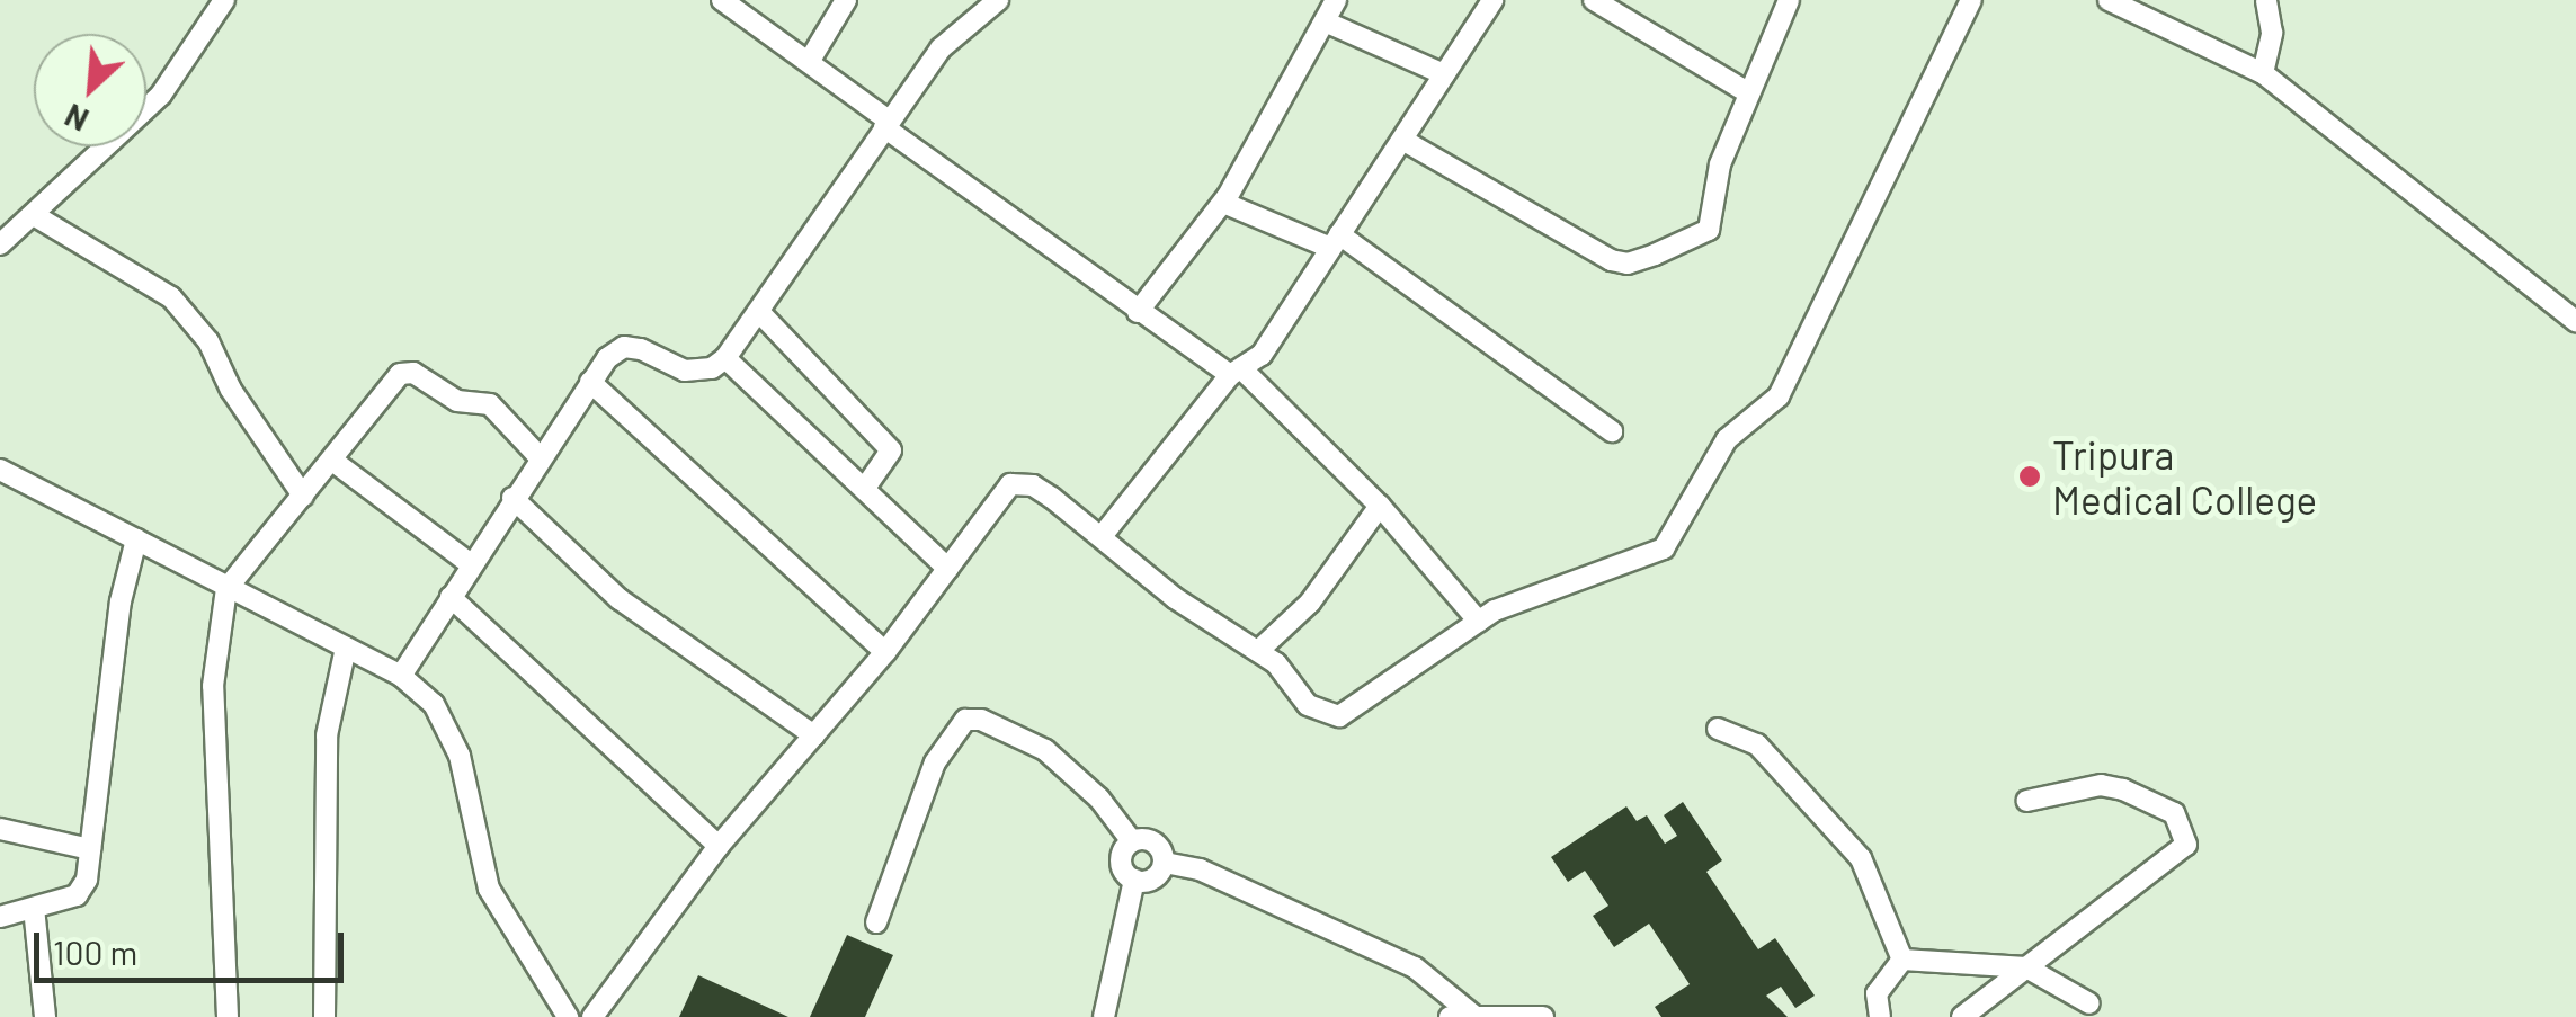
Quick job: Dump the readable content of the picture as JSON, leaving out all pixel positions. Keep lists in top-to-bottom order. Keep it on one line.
{"places":["Tripura Medical College"],"scale_bar":"100 m","north":"bottom left"}
